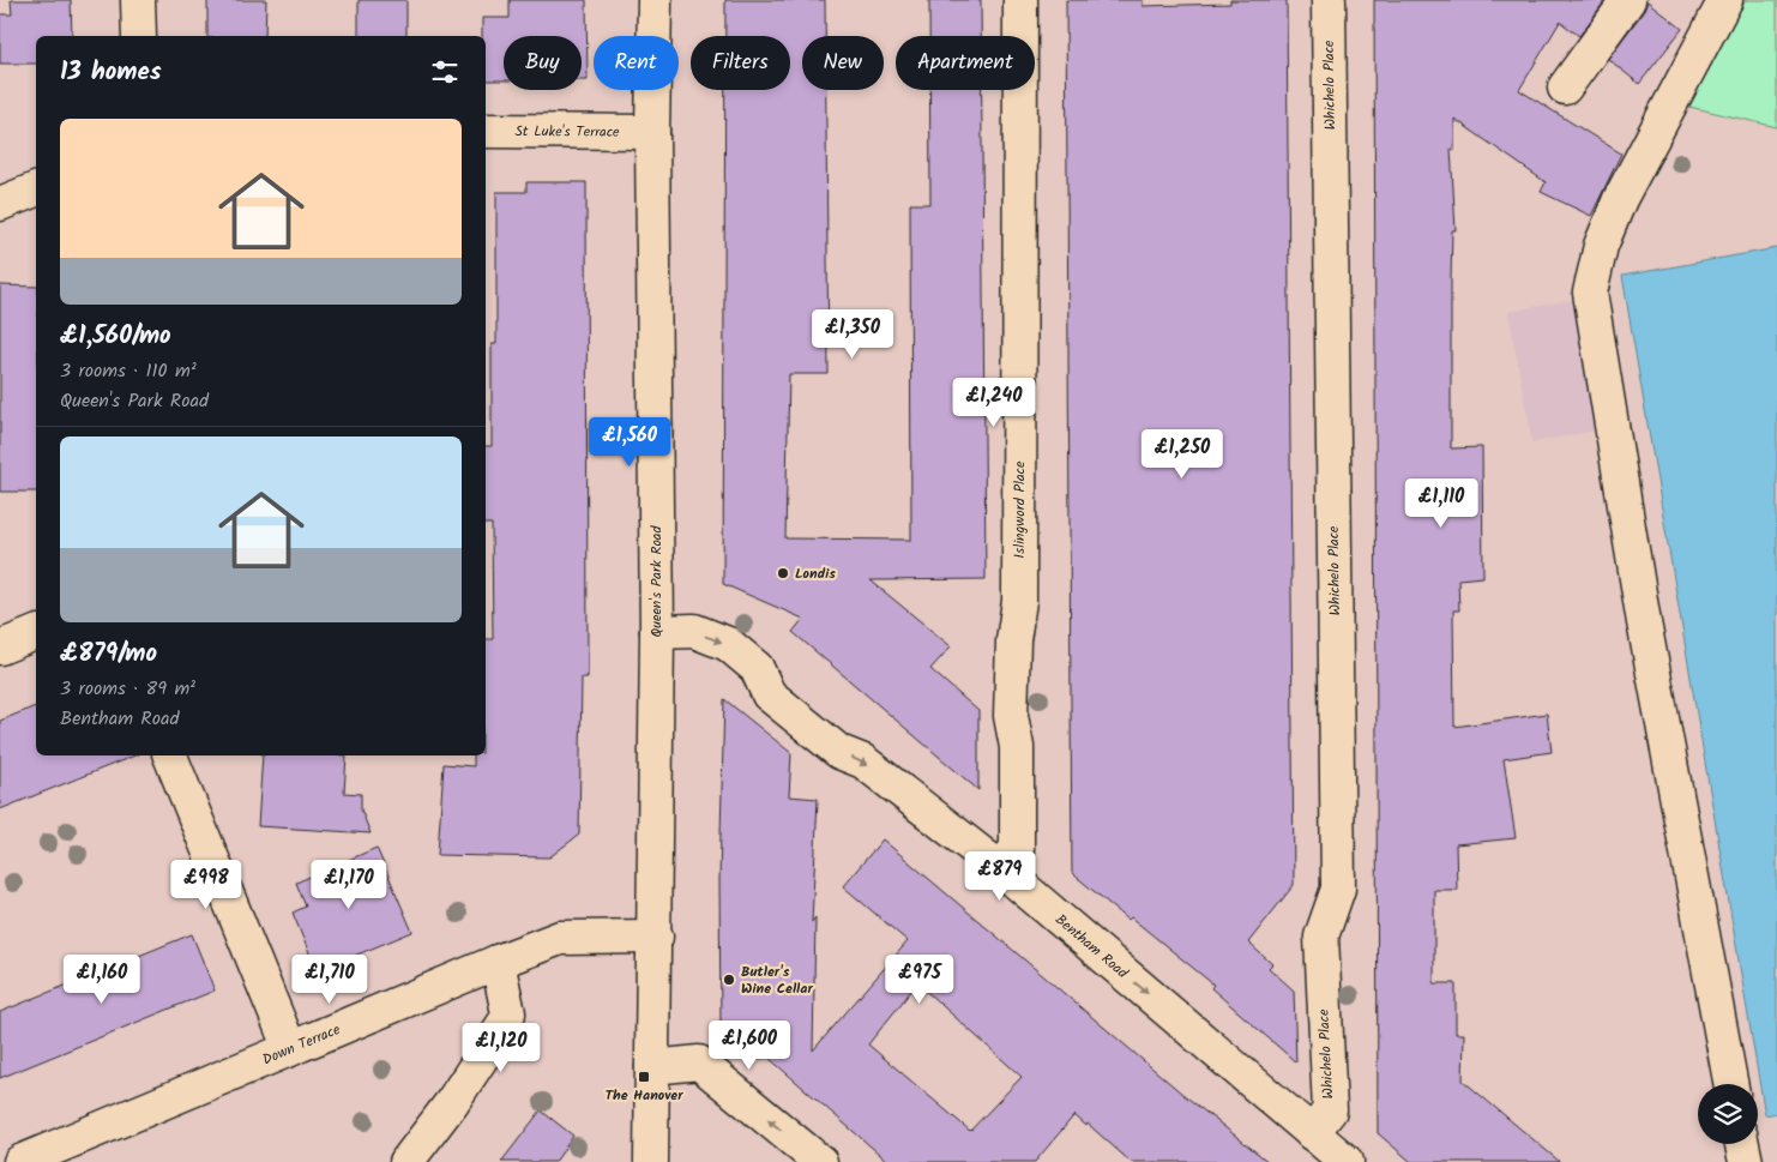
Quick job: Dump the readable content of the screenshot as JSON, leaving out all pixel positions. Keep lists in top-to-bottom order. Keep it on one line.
{"streets":{"street":["Whichelo Place","St Luke's Terrace","Islingword Place","Queen's Park Road","Bentham Road","Down Terrace"]},"crossings":[["Whichelo Place","Bentham Road"],["St Luke's Terrace","Queen's Park Road"],["Islingword Place","Bentham Road"],["Queen's Park Road","Bentham Road"],["Queen's Park Road","Down Terrace"]],"one_way":["Bentham Road"],"places":{"other":["Londis","Butler's Wine Cellar"],"transit":["The Hanover"]},"page":{"chip":["Buy","Rent","Filters","New","Apartment"],"heading":"13 homes","list":[{"name":"£1,560/mo","note":"3 rooms · 110 m² · Queen's Park Road"},{"name":"£879/mo","note":"3 rooms · 89 m² · Bentham Road"}],"price":["£1,350","£1,240","£1,560","£1,250","£1,110","£879","£998","£1,170","£1,160","£1,710","£975","£1,600","£1,120"]}}
